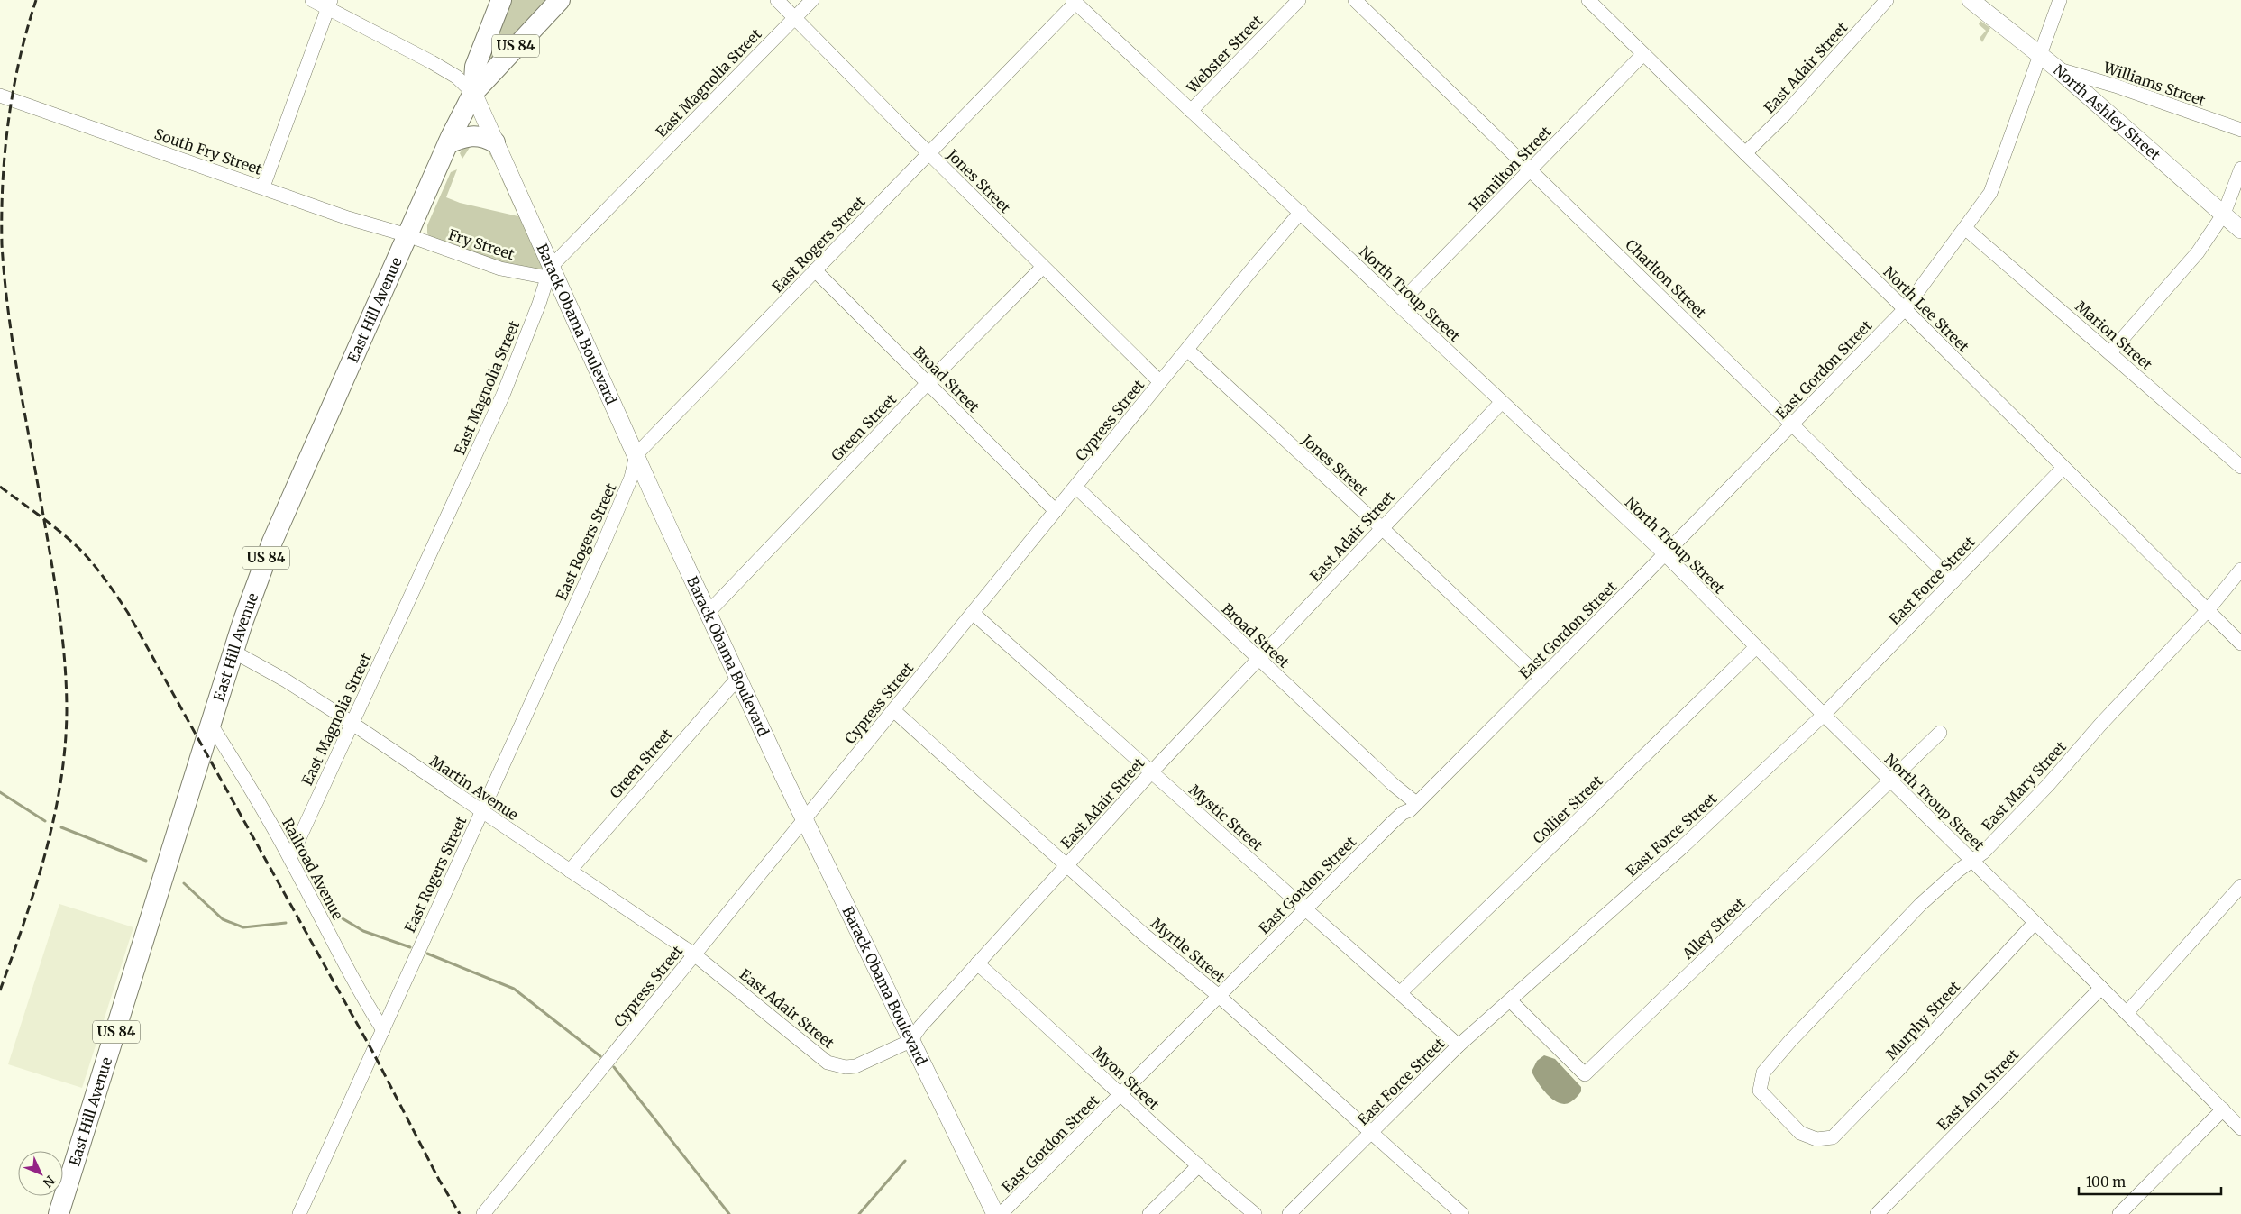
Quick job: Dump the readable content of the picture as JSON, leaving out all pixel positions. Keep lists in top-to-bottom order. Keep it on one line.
{"streets":{"highway":["US 84","East Hill Avenue"],"main road":["North Ashley Street","Barack Obama Boulevard"],"street":["Webster Street","East Adair Street","East Magnolia Street","Williams Street","South Fry Street","Hamilton Street","Jones Street","Fry Street","East Rogers Street","Charlton Street","North Troup Street","North Lee Street","Marion Street","East Gordon Street","Broad Street","Cypress Street","Green Street","East Force Street","East Mary Street","Martin Avenue","Collier Street","Mystic Street","Railroad Avenue","Alley Street","Myrtle Street","Murphy Street","Myon Street","East Ann Street"]},"crossings":[["US 84","East Hill Avenue"],["US 84","Barack Obama Boulevard"],["Webster Street","North Troup Street"],["East Adair Street","Jones Street"],["East Adair Street","North Troup Street"],["East Adair Street","North Lee Street"],["East Adair Street","Barack Obama Boulevard"],["East Adair Street","Broad Street"],["East Adair Street","Cypress Street"],["East Adair Street","Martin Avenue"],["East Adair Street","Mystic Street"],["East Adair Street","Myrtle Street"],["East Adair Street","Myon Street"],["East Magnolia Street","Jones Street"],["East Magnolia Street","Fry Street"],["East Magnolia Street","Barack Obama Boulevard"],["East Magnolia Street","Martin Avenue"],["East Magnolia Street","Railroad Avenue"],["Williams Street","North Ashley Street"],["North Ashley Street","East Gordon Street"],["South Fry Street","Fry Street"],["South Fry Street","East Hill Avenue"],["Hamilton Street","Charlton Street"],["Hamilton Street","North Troup Street"],["Hamilton Street","North Lee Street"],["Jones Street","East Rogers Street"],["Jones Street","East Gordon Street"],["Jones Street","Cypress Street"],["Jones Street","Green Street"],["Fry Street","East Hill Avenue"],["Fry Street","Barack Obama Boulevard"],["East Rogers Street","North Troup Street"],["East Rogers Street","Barack Obama Boulevard"],["East Rogers Street","Broad Street"],["East Rogers Street","Martin Avenue"],["East Rogers Street","Railroad Avenue"],["Charlton Street","East Gordon Street"],["Charlton Street","East Force Street"],["North Troup Street","East Gordon Street"],["North Troup Street","Cypress Street"],["North Troup Street","East Force Street"],["North Troup Street","East Mary Street"],["North Troup Street","Collier Street"],["North Troup Street","Alley Street"],["North Troup Street","Murphy Street"],["North Troup Street","East Ann Street"],["North Lee Street","East Gordon Street"],["North Lee Street","East Force Street"],["North Lee Street","East Mary Street"],["East Hill Avenue","Barack Obama Boulevard"],["East Hill Avenue","Martin Avenue"],["East Hill Avenue","Railroad Avenue"],["Barack Obama Boulevard","Cypress Street"],["Barack Obama Boulevard","Green Street"],["Marion Street","East Gordon Street"],["East Gordon Street","Broad Street"],["East Gordon Street","Mystic Street"],["East Gordon Street","Myrtle Street"],["East Gordon Street","Myon Street"],["Broad Street","Cypress Street"],["Broad Street","Green Street"],["Cypress Street","Martin Avenue"],["Cypress Street","Mystic Street"],["Cypress Street","Myrtle Street"],["Green Street","Martin Avenue"],["East Force Street","Mystic Street"],["East Force Street","Alley Street"],["East Force Street","Myrtle Street"],["East Mary Street","Murphy Street"],["Collier Street","Mystic Street"]],"scale_bar":"100 m","north":"bottom right"}
